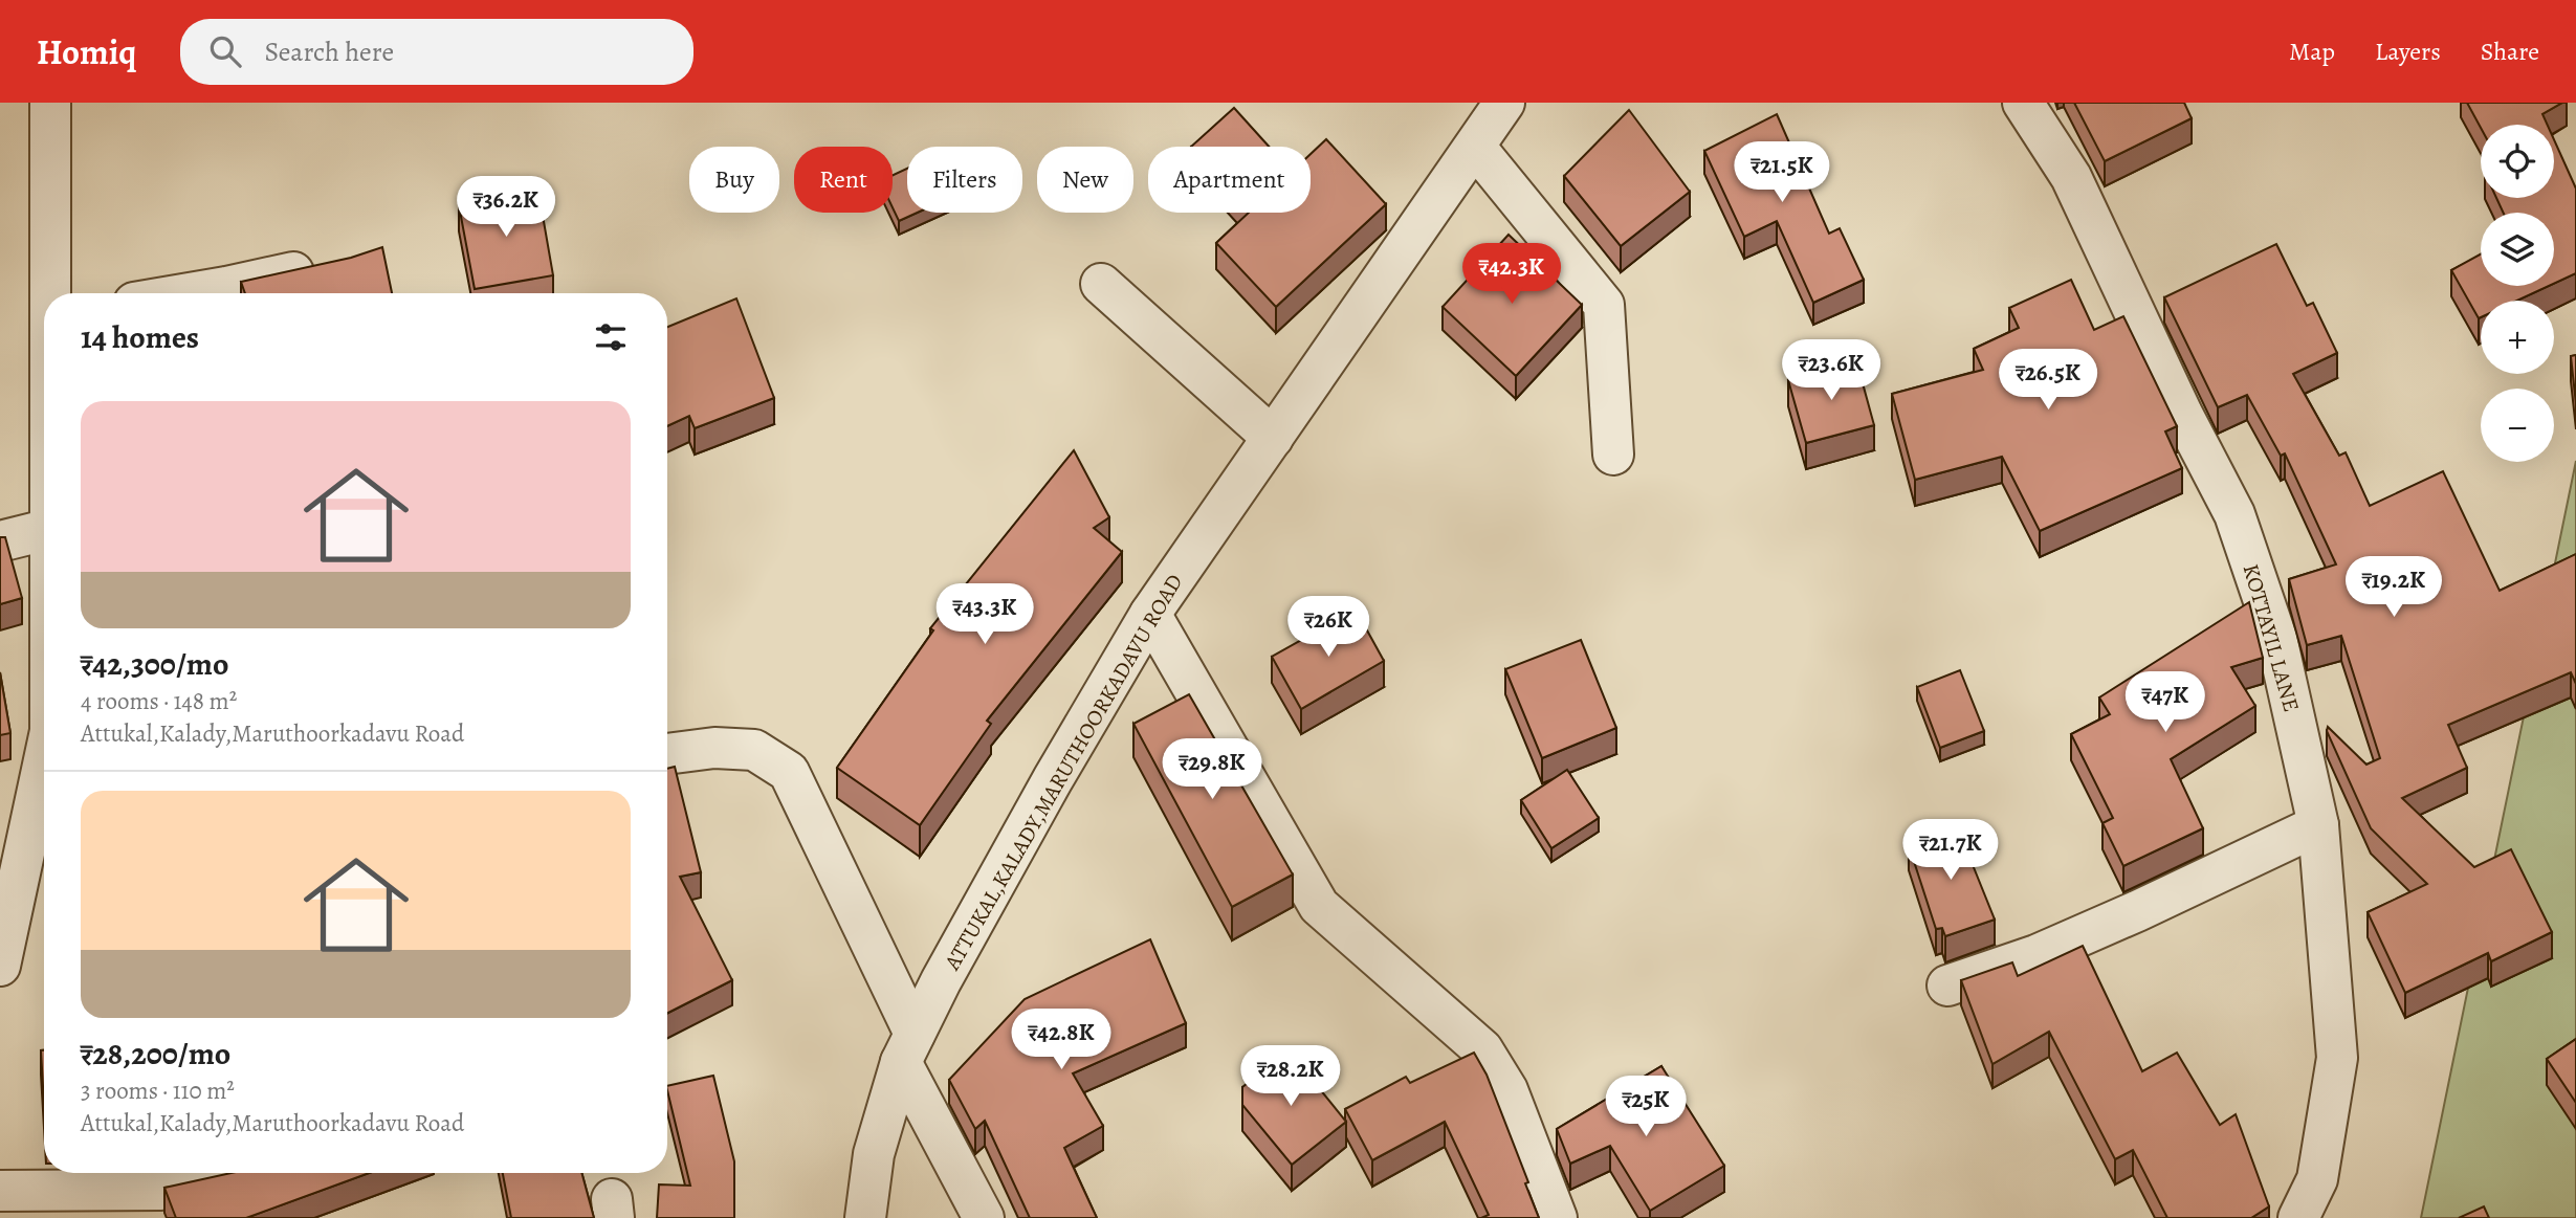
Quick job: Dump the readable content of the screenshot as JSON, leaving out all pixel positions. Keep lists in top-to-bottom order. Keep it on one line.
{"streets":{"street":["KOTTAYIL LANE","ATTUKAL,KALADY,MARUTHOORKADAVU ROAD"]},"page":{"header":"Homiq","search":"Search here","nav":["Map","Layers","Share"],"map_buttons":["+","−"],"price":["₹21.5K","₹36.2K","₹42.3K","₹23.6K","₹26.5K","₹19.2K","₹43.3K","₹26K","₹47K","₹29.8K","₹21.7K","₹42.8K","₹28.2K","₹25K"],"chip":["Buy","Rent","Filters","New","Apartment"],"heading":"14 homes","list":[{"name":"₹42,300/mo","note":"4 rooms · 148 m² · Attukal,Kalady,Maruthoorkadavu Road"},{"name":"₹28,200/mo","note":"3 rooms · 110 m² · Attukal,Kalady,Maruthoorkadavu Road"}]}}
